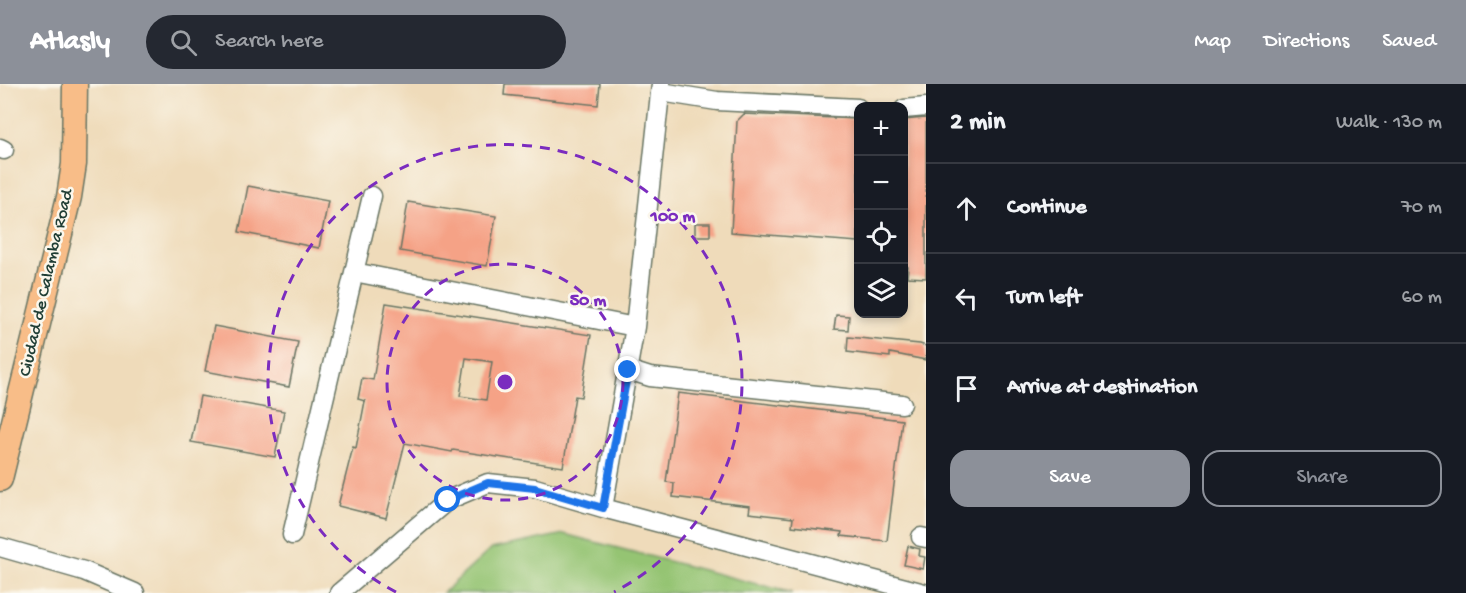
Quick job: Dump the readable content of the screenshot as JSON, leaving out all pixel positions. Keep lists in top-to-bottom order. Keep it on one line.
{"streets":{"main road":["Ciudad de Calamba Road"]},"page":{"header":"Atlasly","search":"Search here","nav":["Map","Directions","Saved"],"heading":["2 min","Walk · 130 m"],"map_buttons":["+","−"],"list":[["Continue","70 m"],["Turn left","60 m"],"Arrive at destination"],"buttons":["Save","Share"]},"rings":["100 m","50 m"]}
